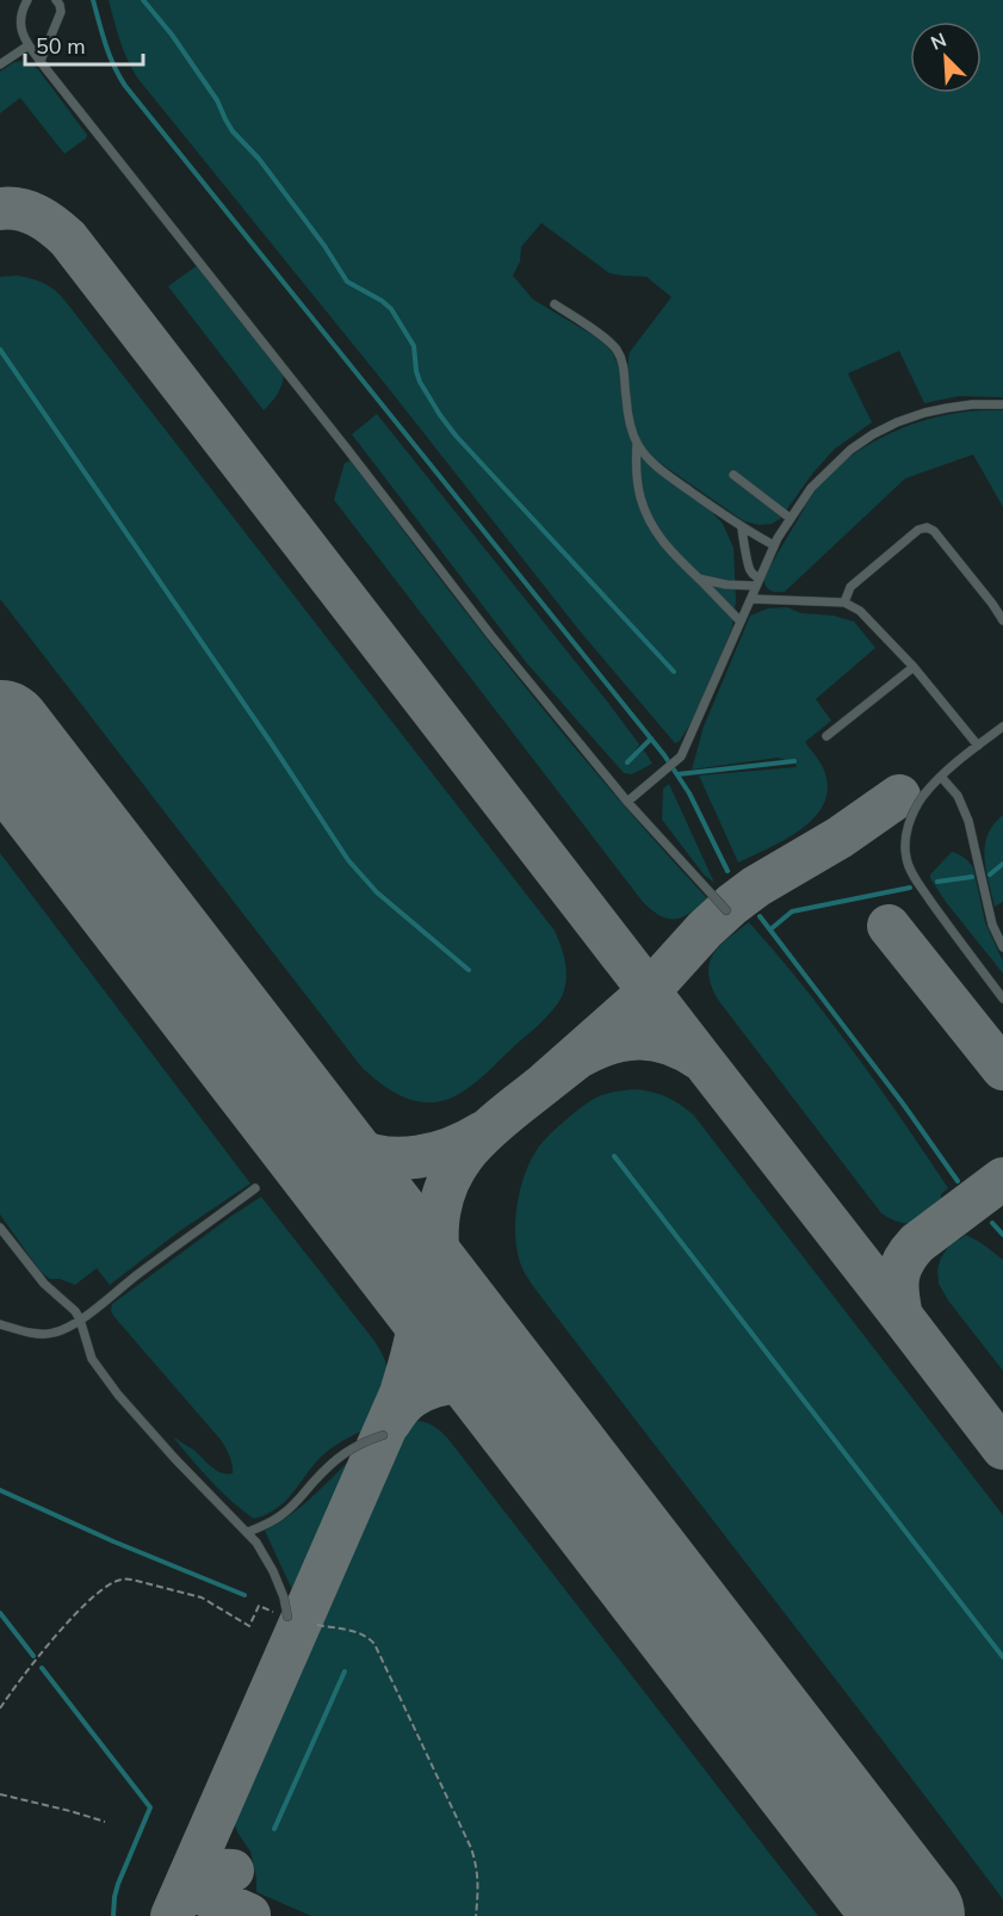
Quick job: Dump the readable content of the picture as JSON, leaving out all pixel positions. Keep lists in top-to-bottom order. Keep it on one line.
{"scale_bar":"50 m","north":"top left"}
